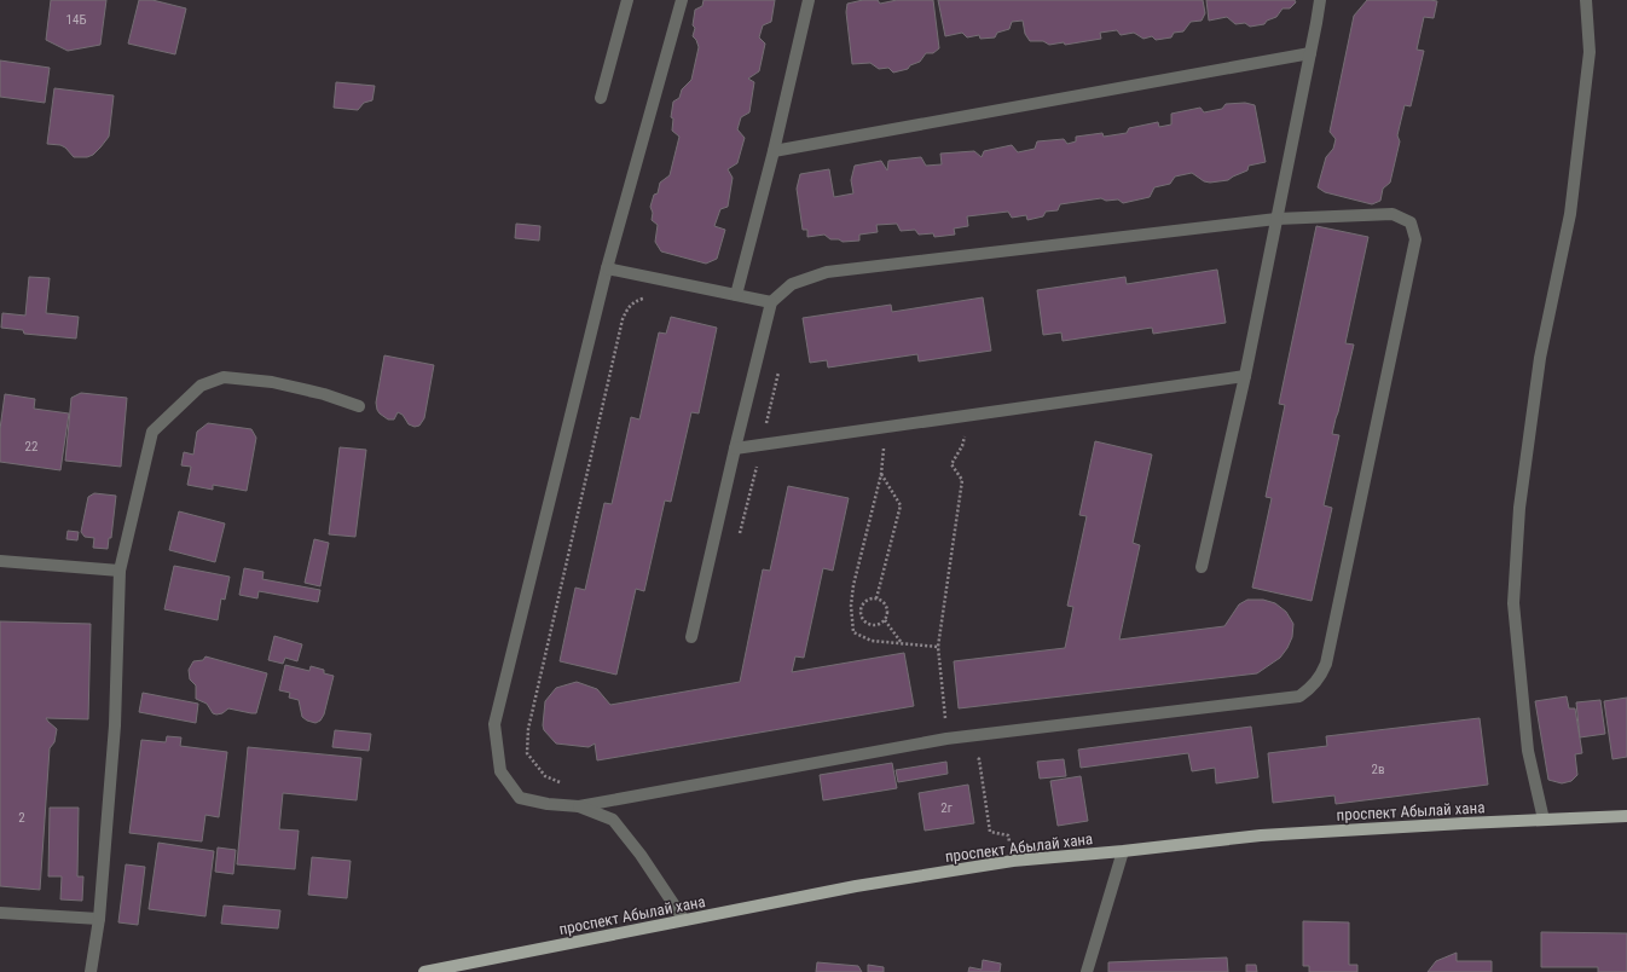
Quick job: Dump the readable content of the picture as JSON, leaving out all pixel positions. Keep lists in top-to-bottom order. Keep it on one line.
{"streets":{"main road":["проспект Абылай хана"]},"house_numbers":["14Б","22","2в","2г","2"]}
